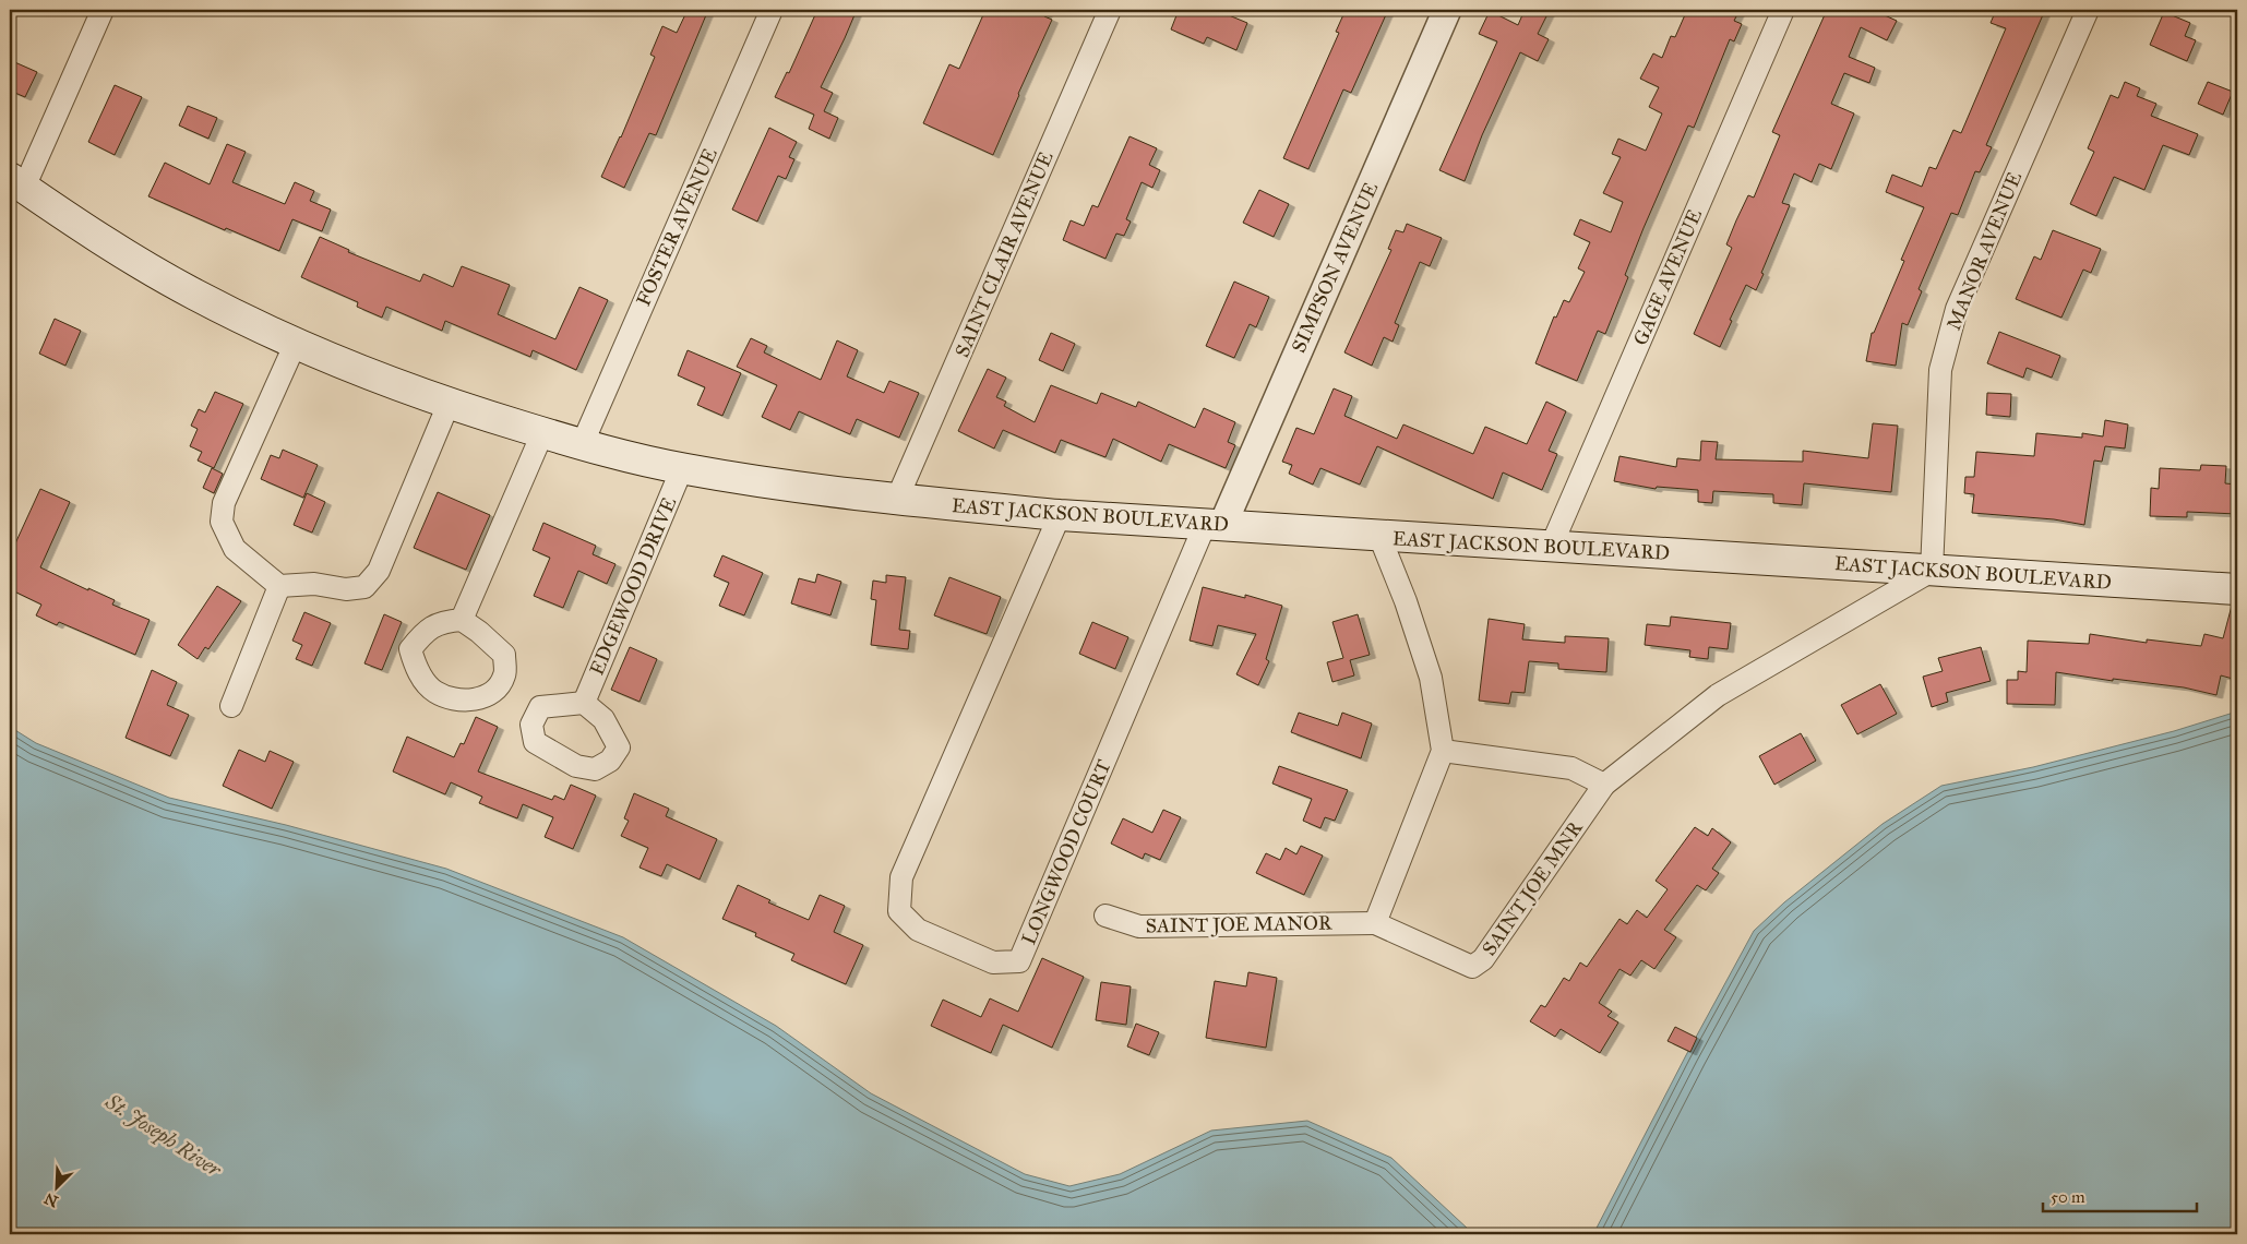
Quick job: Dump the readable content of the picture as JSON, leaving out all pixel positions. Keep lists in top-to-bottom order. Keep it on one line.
{"streets":{"main road":["EAST JACKSON BOULEVARD"],"street":["FOSTER AVENUE","MANOR AVENUE","SAINT CLAIR AVENUE","SIMPSON AVENUE","GAGE AVENUE","EDGEWOOD DRIVE","LONGWOOD COURT","SAINT JOE MNR","SAINT JOE MANOR"]},"crossings":[["FOSTER AVENUE","EAST JACKSON BOULEVARD"],["MANOR AVENUE","EAST JACKSON BOULEVARD"],["MANOR AVENUE","SAINT JOE MNR"],["SAINT CLAIR AVENUE","EAST JACKSON BOULEVARD"],["SIMPSON AVENUE","EAST JACKSON BOULEVARD"],["SIMPSON AVENUE","LONGWOOD COURT"],["GAGE AVENUE","EAST JACKSON BOULEVARD"],["EAST JACKSON BOULEVARD","EDGEWOOD DRIVE"],["EAST JACKSON BOULEVARD","LONGWOOD COURT"],["EAST JACKSON BOULEVARD","SAINT JOE MNR"],["SAINT JOE MNR","SAINT JOE MANOR"]],"water":["St. Joseph River"],"scale_bar":"50 m","north":"bottom left"}
